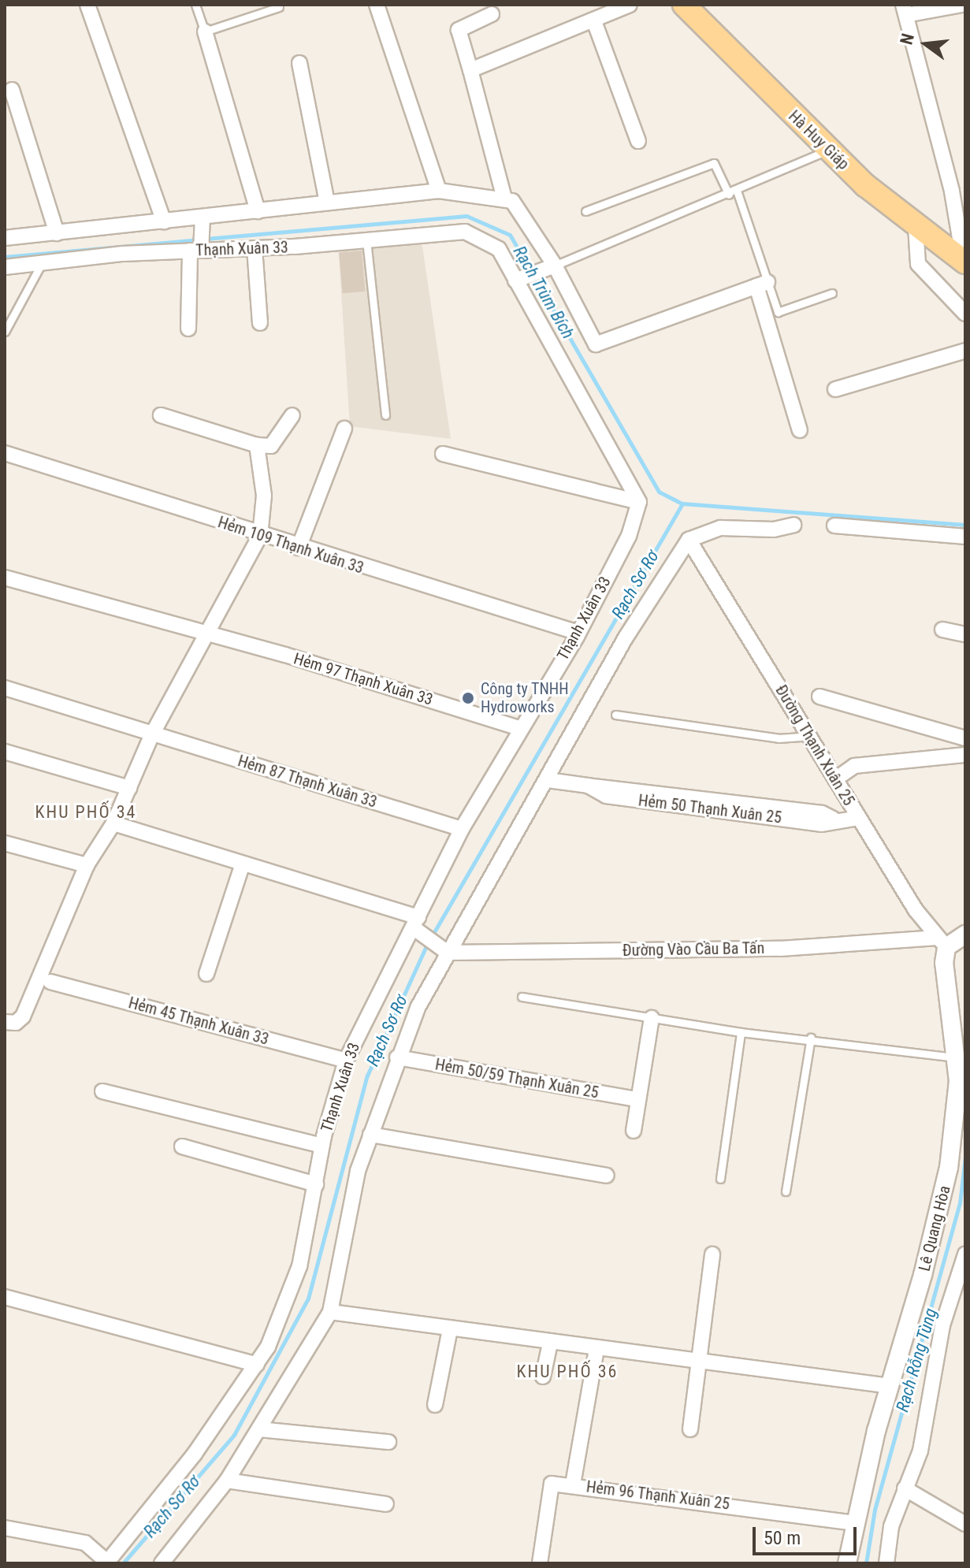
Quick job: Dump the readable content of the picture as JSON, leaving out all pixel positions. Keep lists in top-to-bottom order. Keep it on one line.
{"streets":{"main road":["Hà Huy Giáp"],"street":["Thạnh Xuân 33","Hẻm 109 Thạnh Xuân 33","Hẻm 97 Thạnh Xuân 33","Đường Thạnh Xuân 25","Hẻm 87 Thạnh Xuân 33","Hẻm 50 Thạnh Xuân 25","Đường Vào Cầu Ba Tấn","Hẻm 45 Thạnh Xuân 33","Hẻm 50/59 Thạnh Xuân 25","Lê Quang Hòa","Hẻm 96 Thạnh Xuân 25"]},"crossings":[["Thạnh Xuân 33","Hẻm 109 Thạnh Xuân 33"],["Thạnh Xuân 33","Hẻm 97 Thạnh Xuân 33"],["Thạnh Xuân 33","Hẻm 87 Thạnh Xuân 33"],["Thạnh Xuân 33","Hẻm 45 Thạnh Xuân 33"],["Đường Thạnh Xuân 25","Hẻm 50 Thạnh Xuân 25"],["Đường Thạnh Xuân 25","Đường Vào Cầu Ba Tấn"],["Đường Thạnh Xuân 25","Lê Quang Hòa"],["Đường Vào Cầu Ba Tấn","Lê Quang Hòa"],["Lê Quang Hòa","Hẻm 96 Thạnh Xuân 25"]],"districts":["KHU PHỐ 34","KHU PHỐ 36"],"water":["Rạch Trùm Bích","Rạch Sơ Rơ","Rạch Rỗng Tùng"],"places":["Công ty TNHH Hydroworks"],"scale_bar":"50 m","north":"left"}
